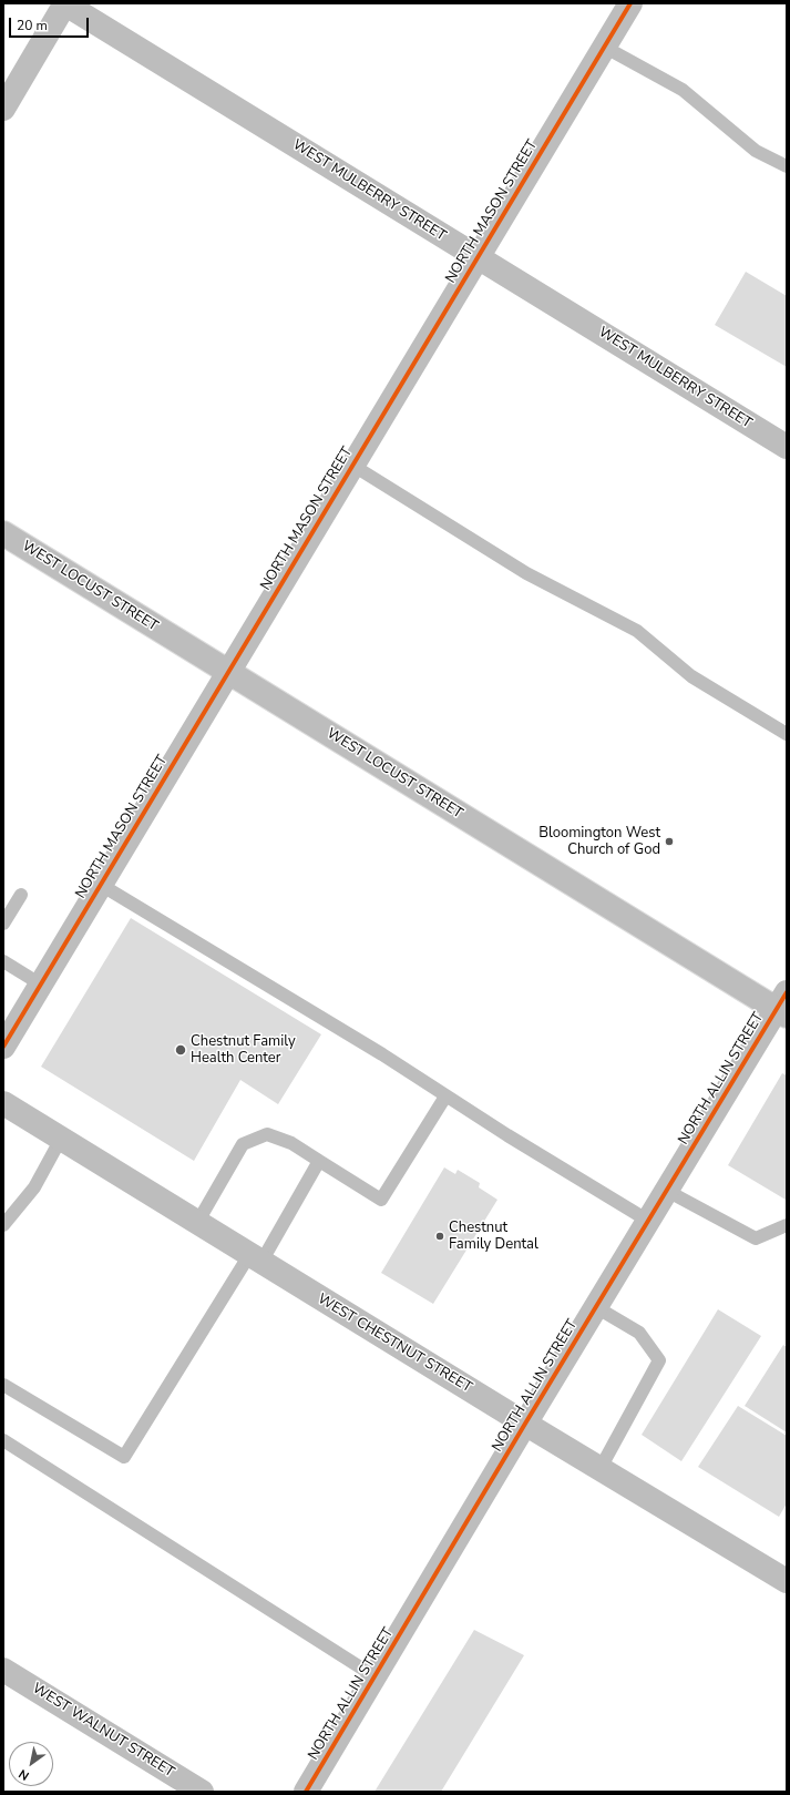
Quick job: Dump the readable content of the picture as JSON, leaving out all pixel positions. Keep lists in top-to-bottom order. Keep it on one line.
{"streets":{"street":["WEST MULBERRY STREET","NORTH MASON STREET","WEST LOCUST STREET","NORTH ALLIN STREET","WEST CHESTNUT STREET","WEST WALNUT STREET"]},"crossings":[["WEST MULBERRY STREET","NORTH MASON STREET"],["NORTH MASON STREET","WEST LOCUST STREET"],["WEST LOCUST STREET","NORTH ALLIN STREET"],["NORTH ALLIN STREET","WEST CHESTNUT STREET"]],"places":["Bloomington West Church of God","Chestnut Family Health Center","Chestnut Family Dental"],"scale_bar":"20 m","north":"bottom left"}
